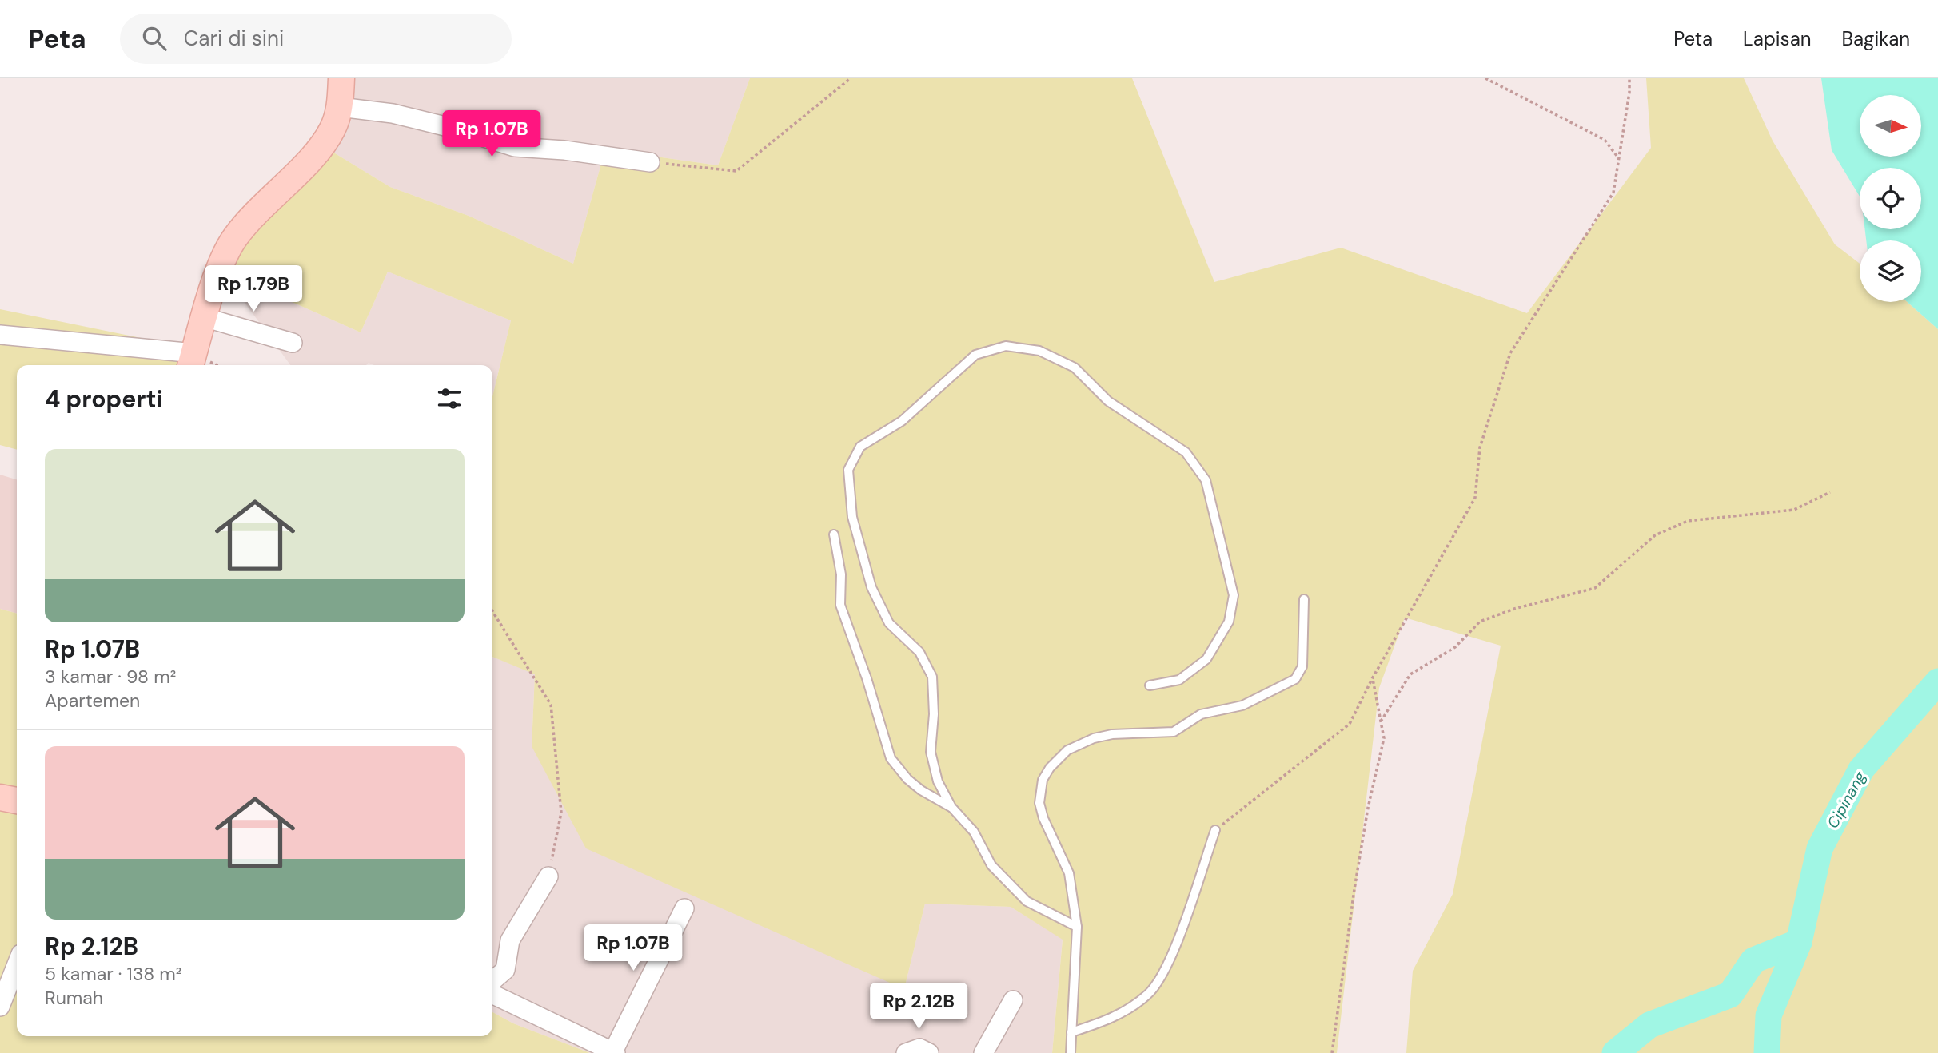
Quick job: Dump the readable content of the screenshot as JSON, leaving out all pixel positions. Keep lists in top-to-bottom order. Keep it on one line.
{"water":["Cipinang"],"north":"right","page":{"header":"Peta","search":"Cari di sini","nav":["Peta","Lapisan","Bagikan"],"price":["Rp 1.07B","Rp 1.79B","Rp 1.07B","Rp 2.12B"],"heading":"4 properti","list":[{"name":"Rp 1.07B","note":"3 kamar · 98 m² · Apartemen"},{"name":"Rp 2.12B","note":"5 kamar · 138 m² · Rumah"}]}}
